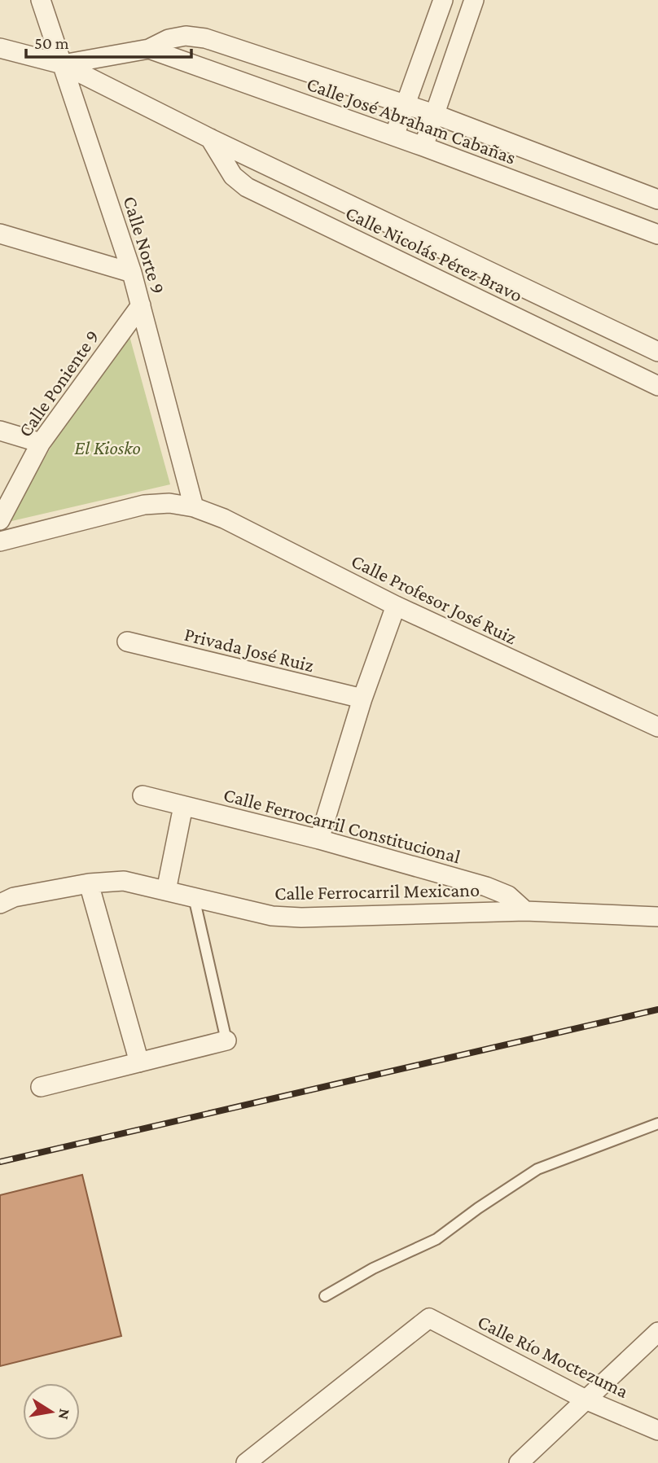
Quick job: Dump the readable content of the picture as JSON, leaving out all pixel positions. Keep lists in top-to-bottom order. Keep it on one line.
{"streets":{"street":["Calle José Abraham Cabañas","Calle Norte 9","Calle Nicolás Pérez Bravo","Calle Poniente 9","Calle Profesor José Ruiz","Privada José Ruiz","Calle Ferrocarril Constitucional","Calle Ferrocarril Mexicano","Calle Río Moctezuma"]},"crossings":[["Calle José Abraham Cabañas","Calle Norte 9"],["Calle José Abraham Cabañas","Calle Nicolás Pérez Bravo"],["Calle Norte 9","Calle Nicolás Pérez Bravo"],["Calle Norte 9","Calle Poniente 9"],["Calle Norte 9","Calle Profesor José Ruiz"],["Calle Ferrocarril Constitucional","Calle Ferrocarril Mexicano"]],"parks":["El Kiosko"],"scale_bar":"50 m","north":"right"}
